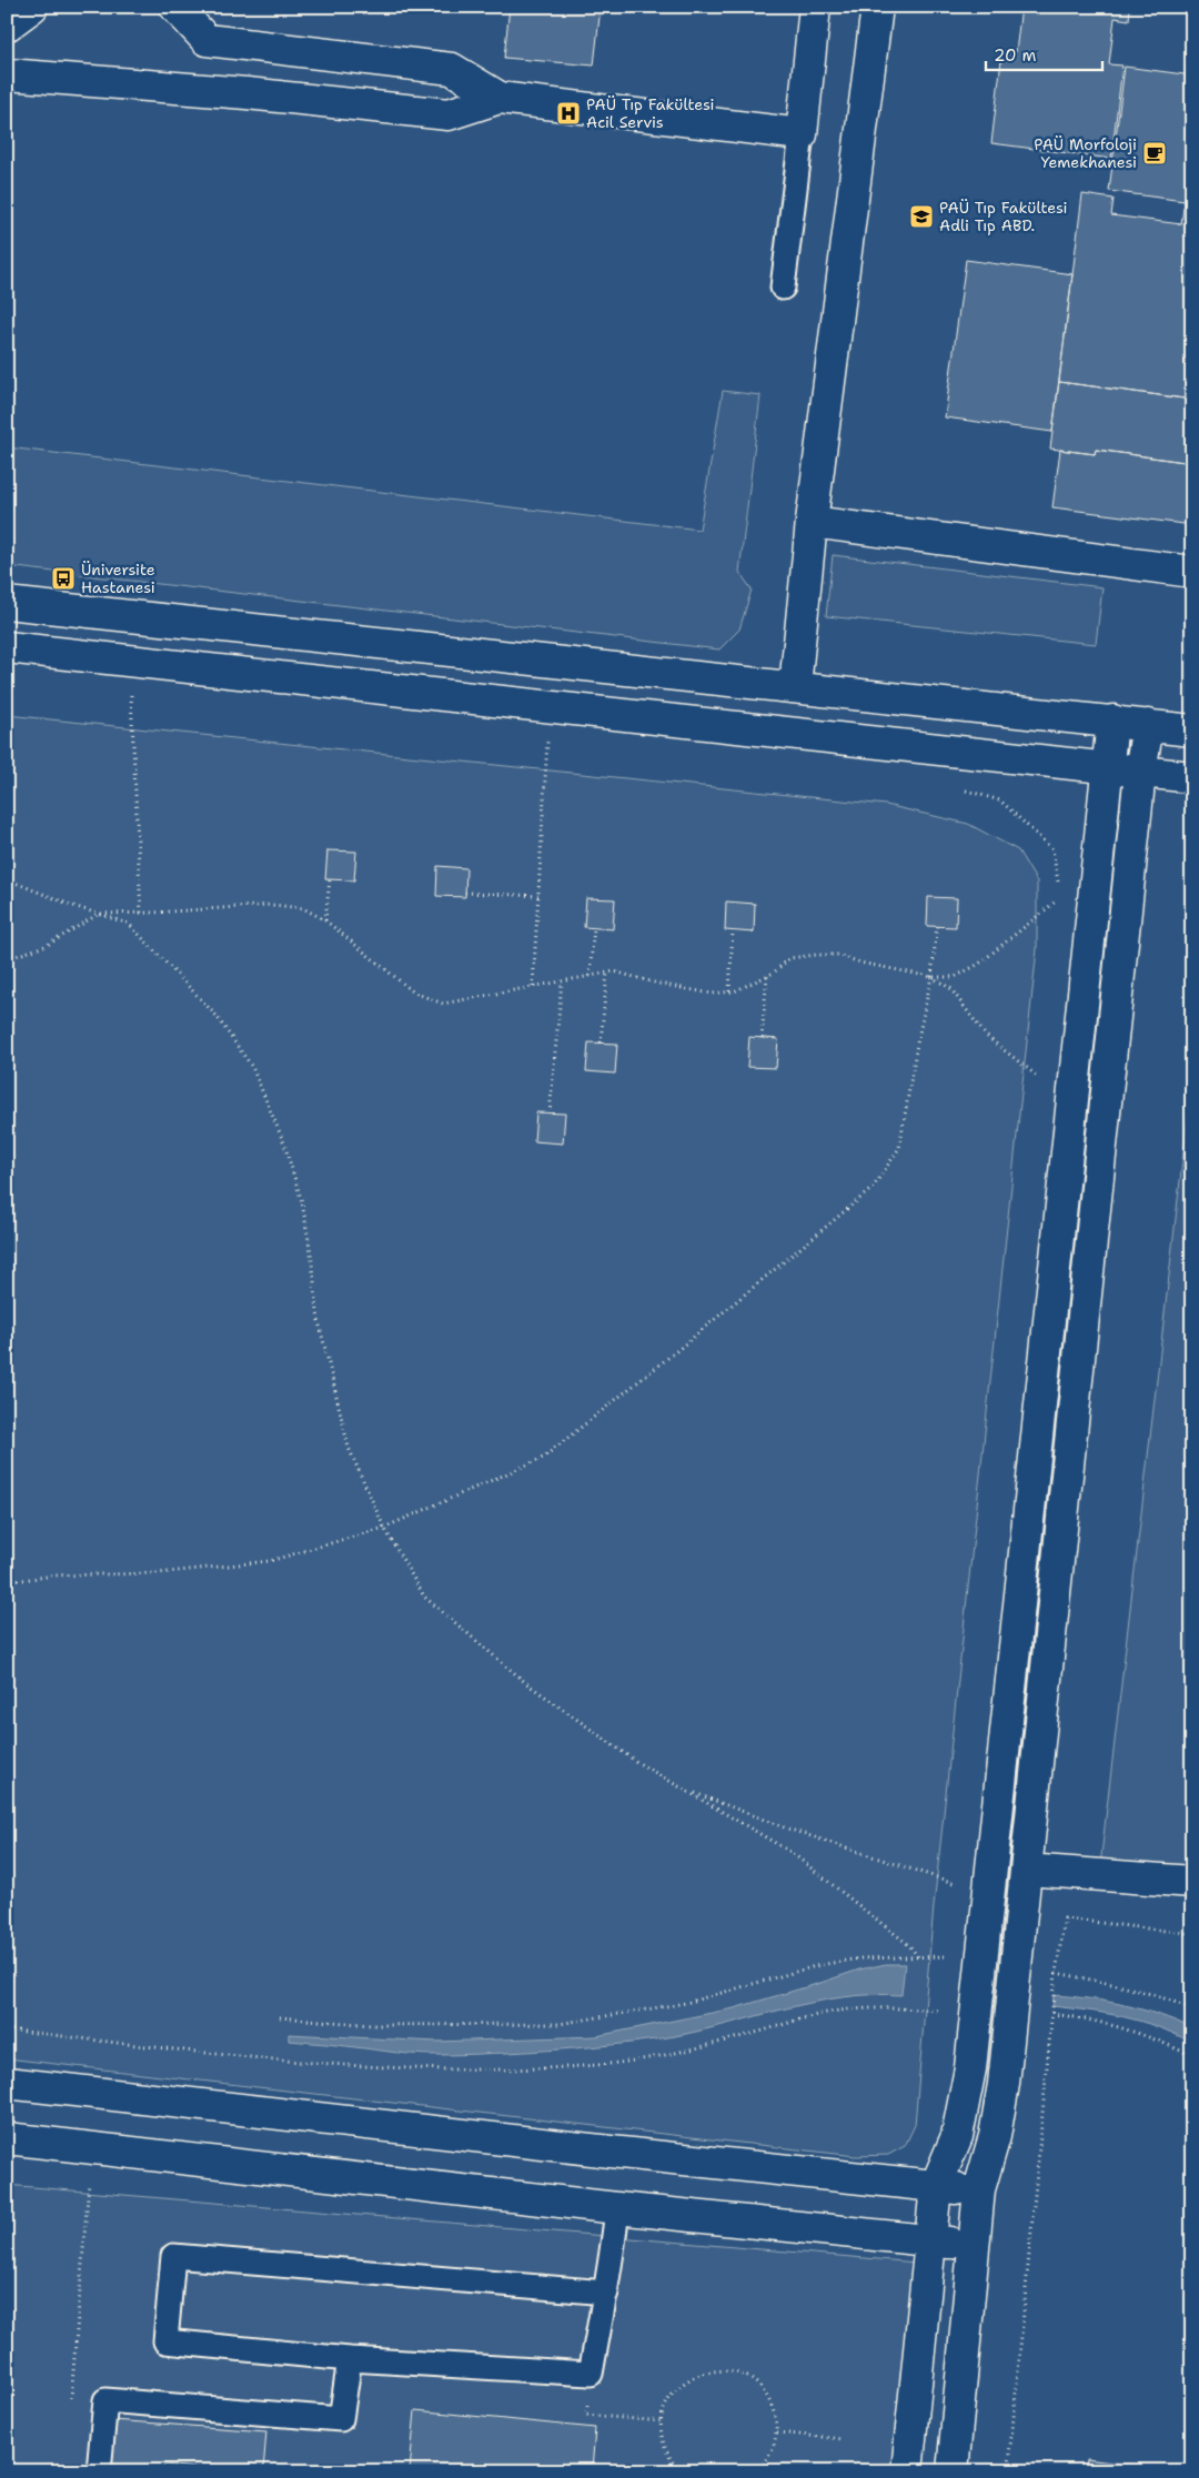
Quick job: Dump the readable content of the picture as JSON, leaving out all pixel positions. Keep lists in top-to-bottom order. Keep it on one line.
{"places":{"hospital":["PAÜ Tıp Fakültesi Acil Servis"],"cafe":["PAÜ Morfoloji Yemekhanesi"],"school or university":["PAÜ Tıp Fakültesi Adli Tıp ABD."],"bus stop":["Üniversite Hastanesi"]},"scale_bar":"20 m"}
